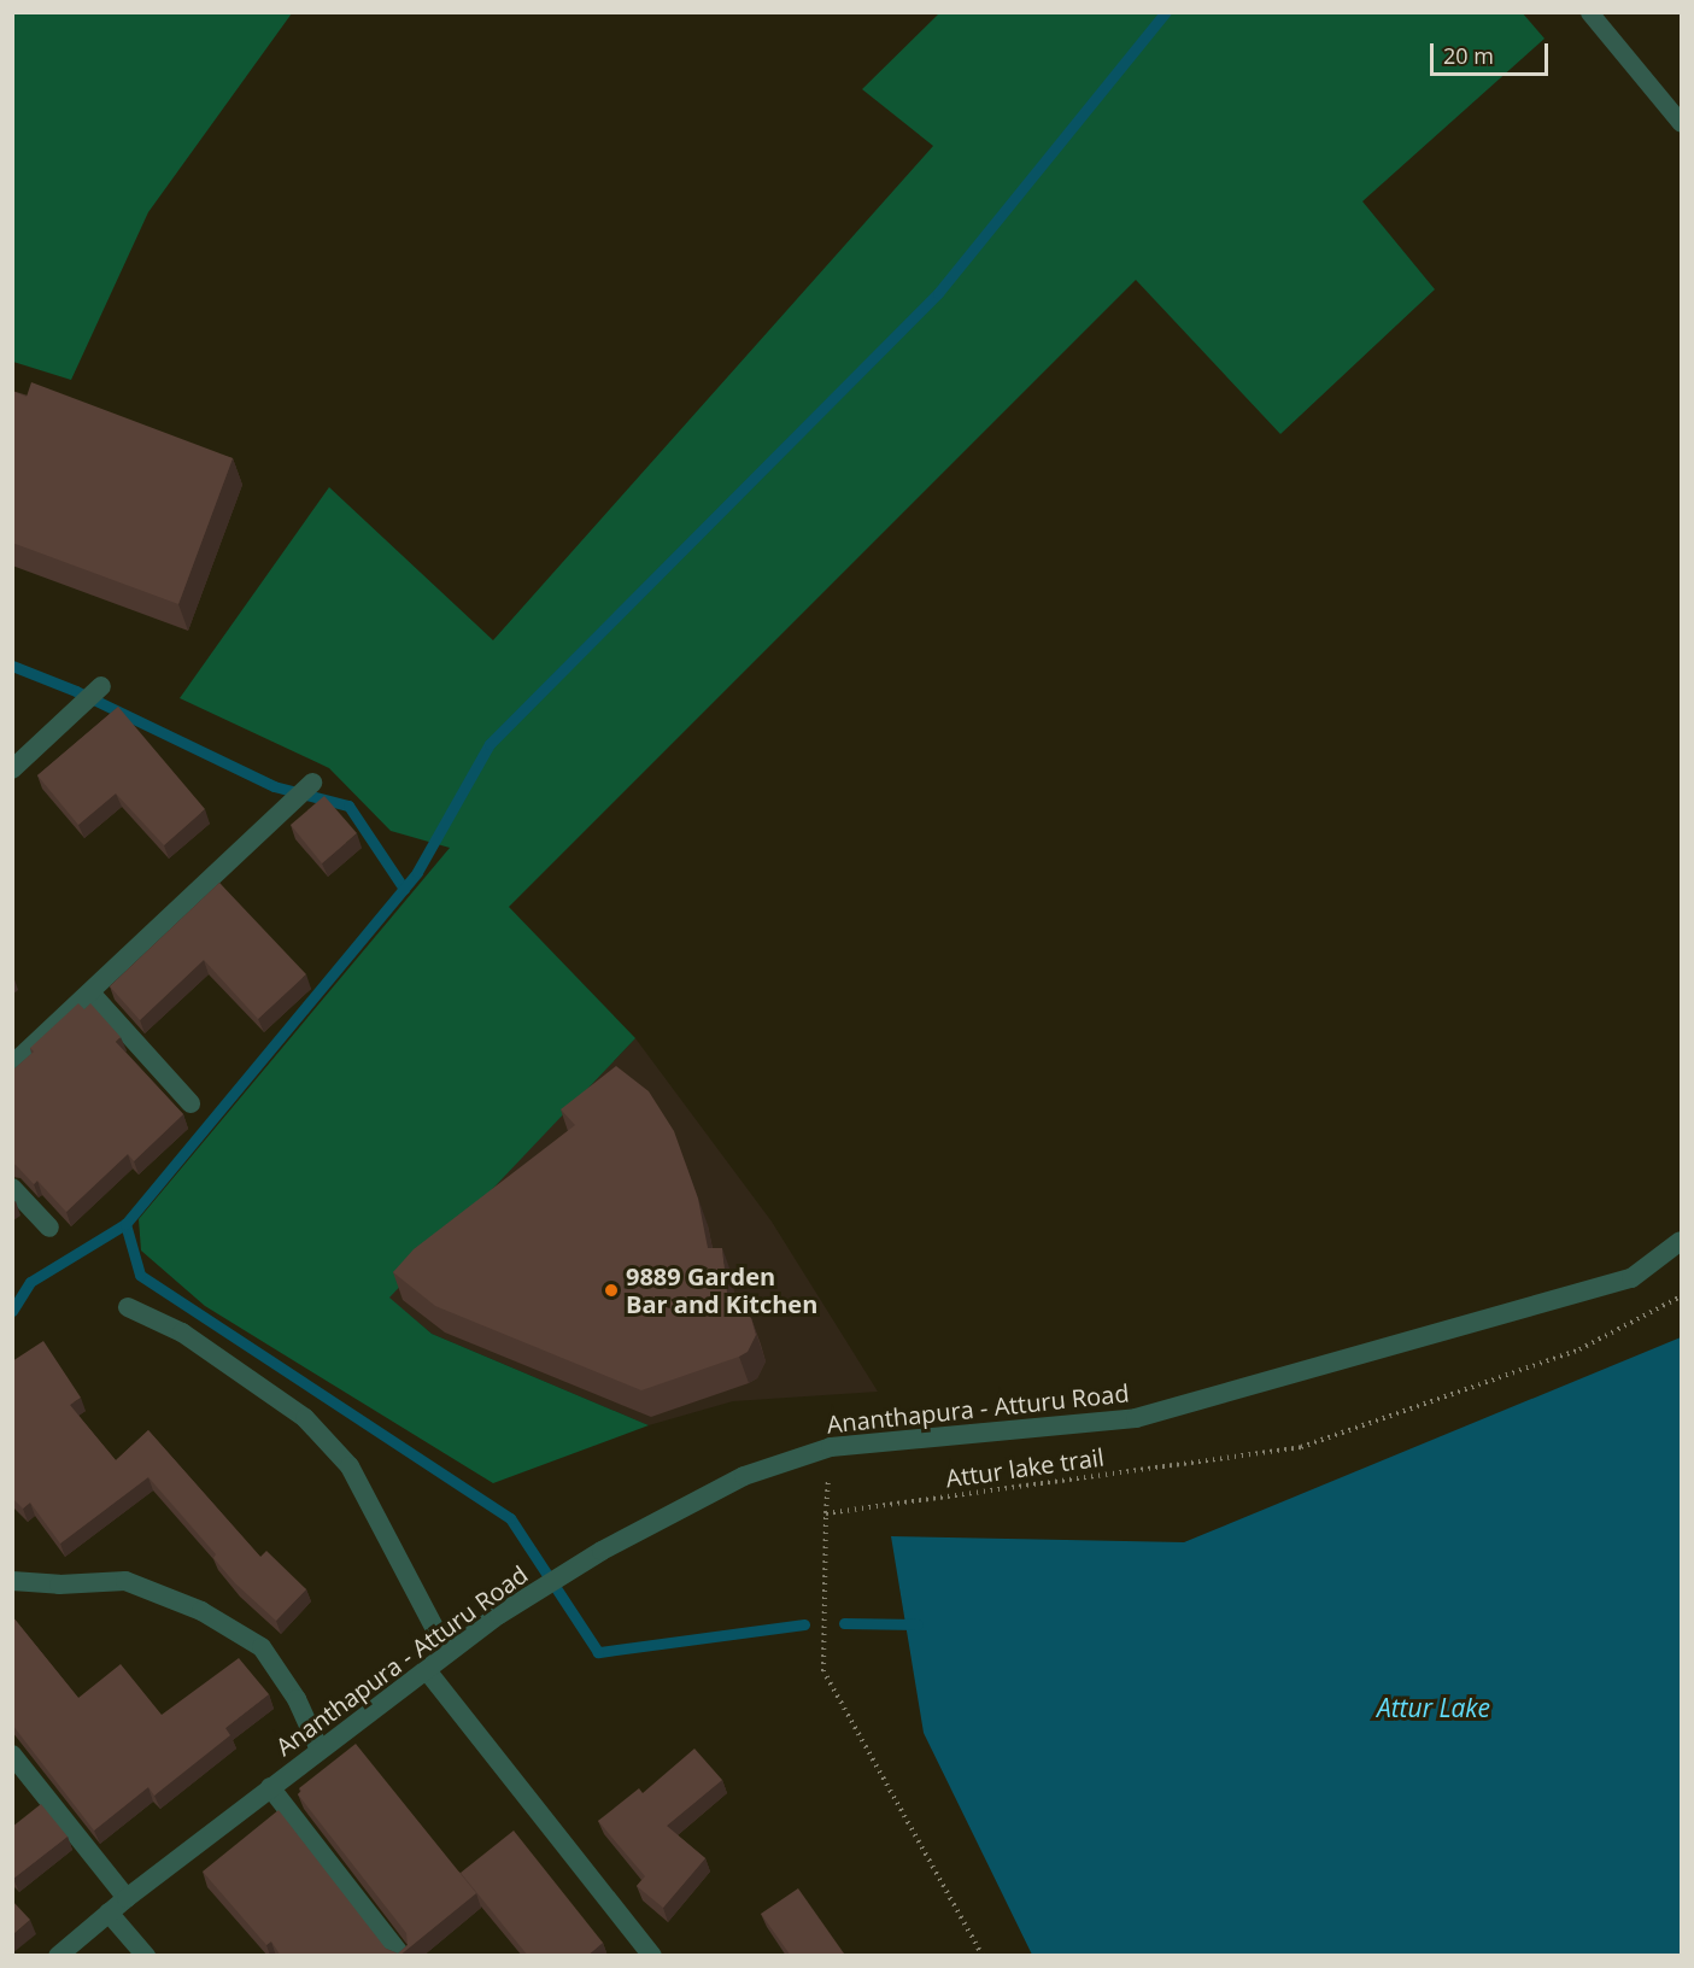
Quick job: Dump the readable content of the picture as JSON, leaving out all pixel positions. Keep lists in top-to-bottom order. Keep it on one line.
{"streets":{"street":["Ananthapura - Atturu Road"],"path":["Attur lake trail"]},"water":["Attur Lake"],"places":["9889 Garden Bar and Kitchen"],"scale_bar":"20 m"}
